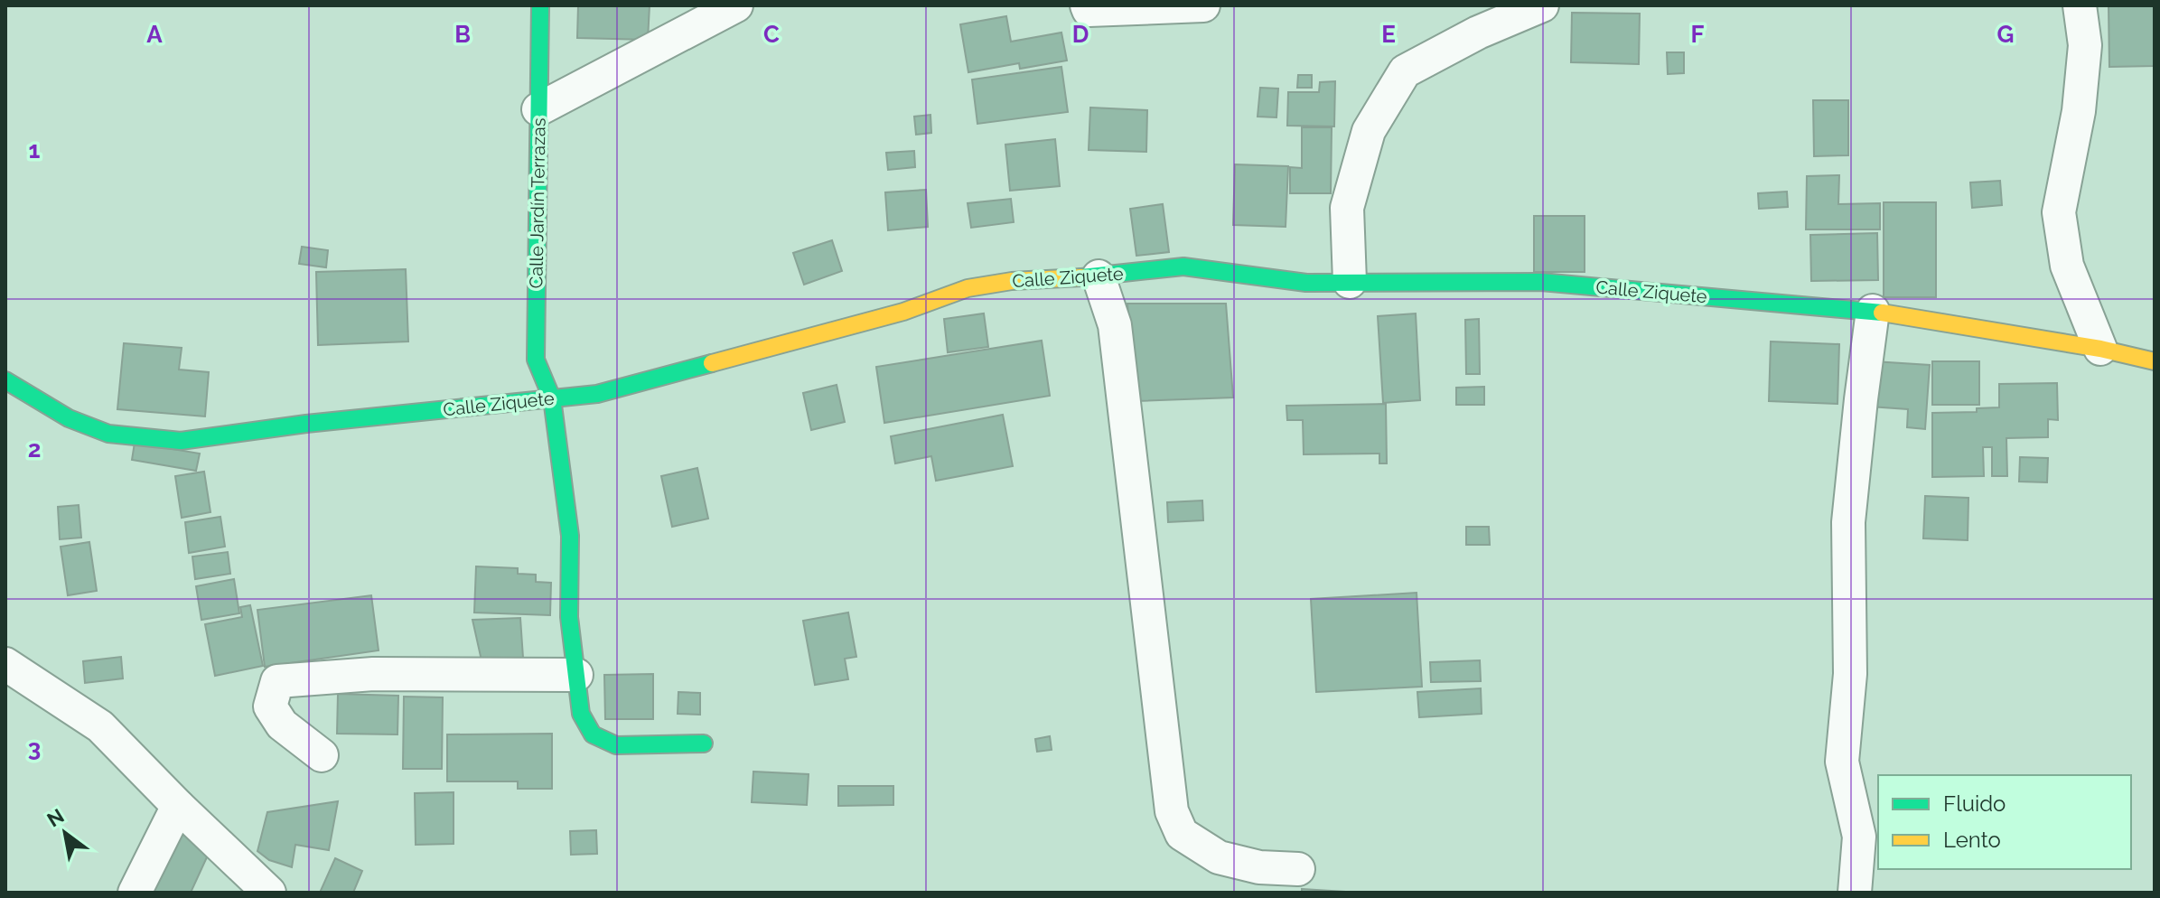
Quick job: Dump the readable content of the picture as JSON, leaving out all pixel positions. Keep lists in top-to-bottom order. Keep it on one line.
{"streets":{"street":["Calle Jardín Terrazas","Calle Ziquete"]},"crossings":[["Calle Jardín Terrazas","Calle Ziquete"]],"legend":["Fluido","Lento"],"north":"top left","grid":{"columns":["A","B","C","D","E","F","G"],"rows":["1","2","3"]}}
